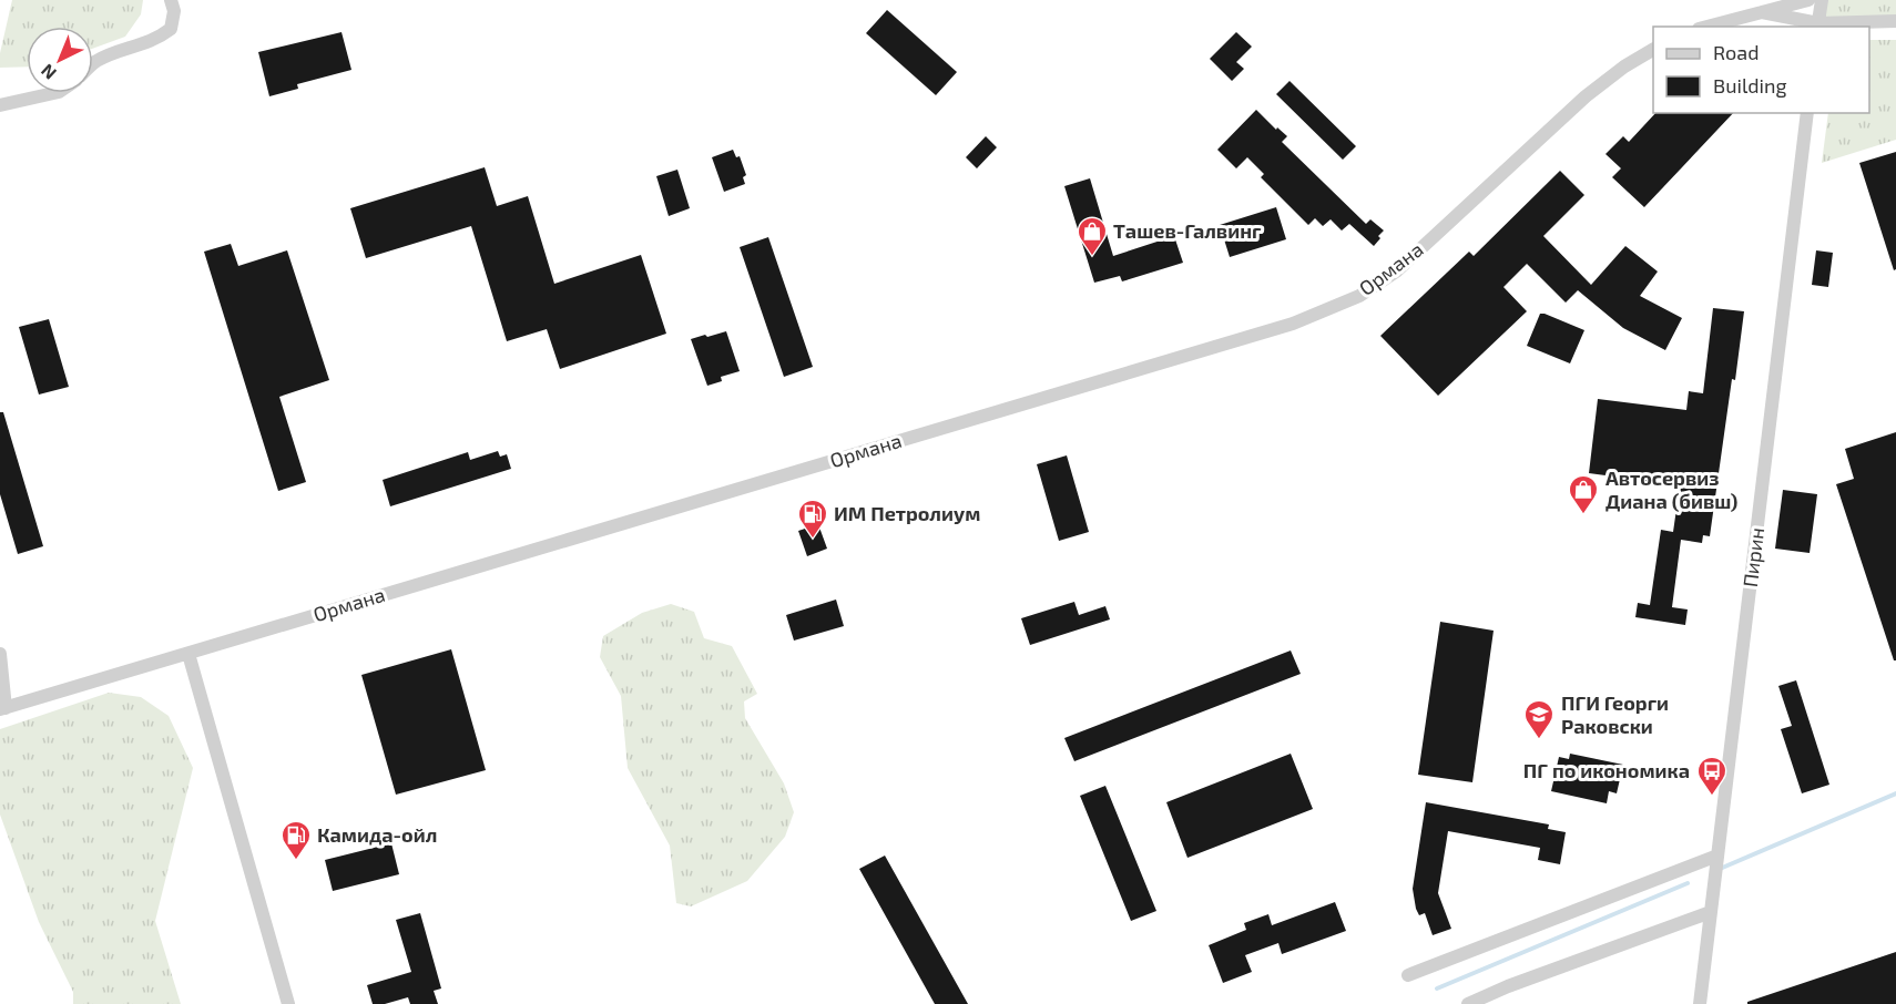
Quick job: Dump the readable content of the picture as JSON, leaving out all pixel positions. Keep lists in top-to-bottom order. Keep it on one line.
{"streets":{"street":["Ормана","Пирин"]},"places":{"shop":["Ташев-Галвинг","Автосервиз Диана (бивш)"],"fuel station":["ИМ Петролиум","Камида-ойл"],"school or university":["ПГИ Георги Раковски"],"bus stop":["ПГ по икономика"]},"legend":["Road","Building"],"north":"bottom left"}
